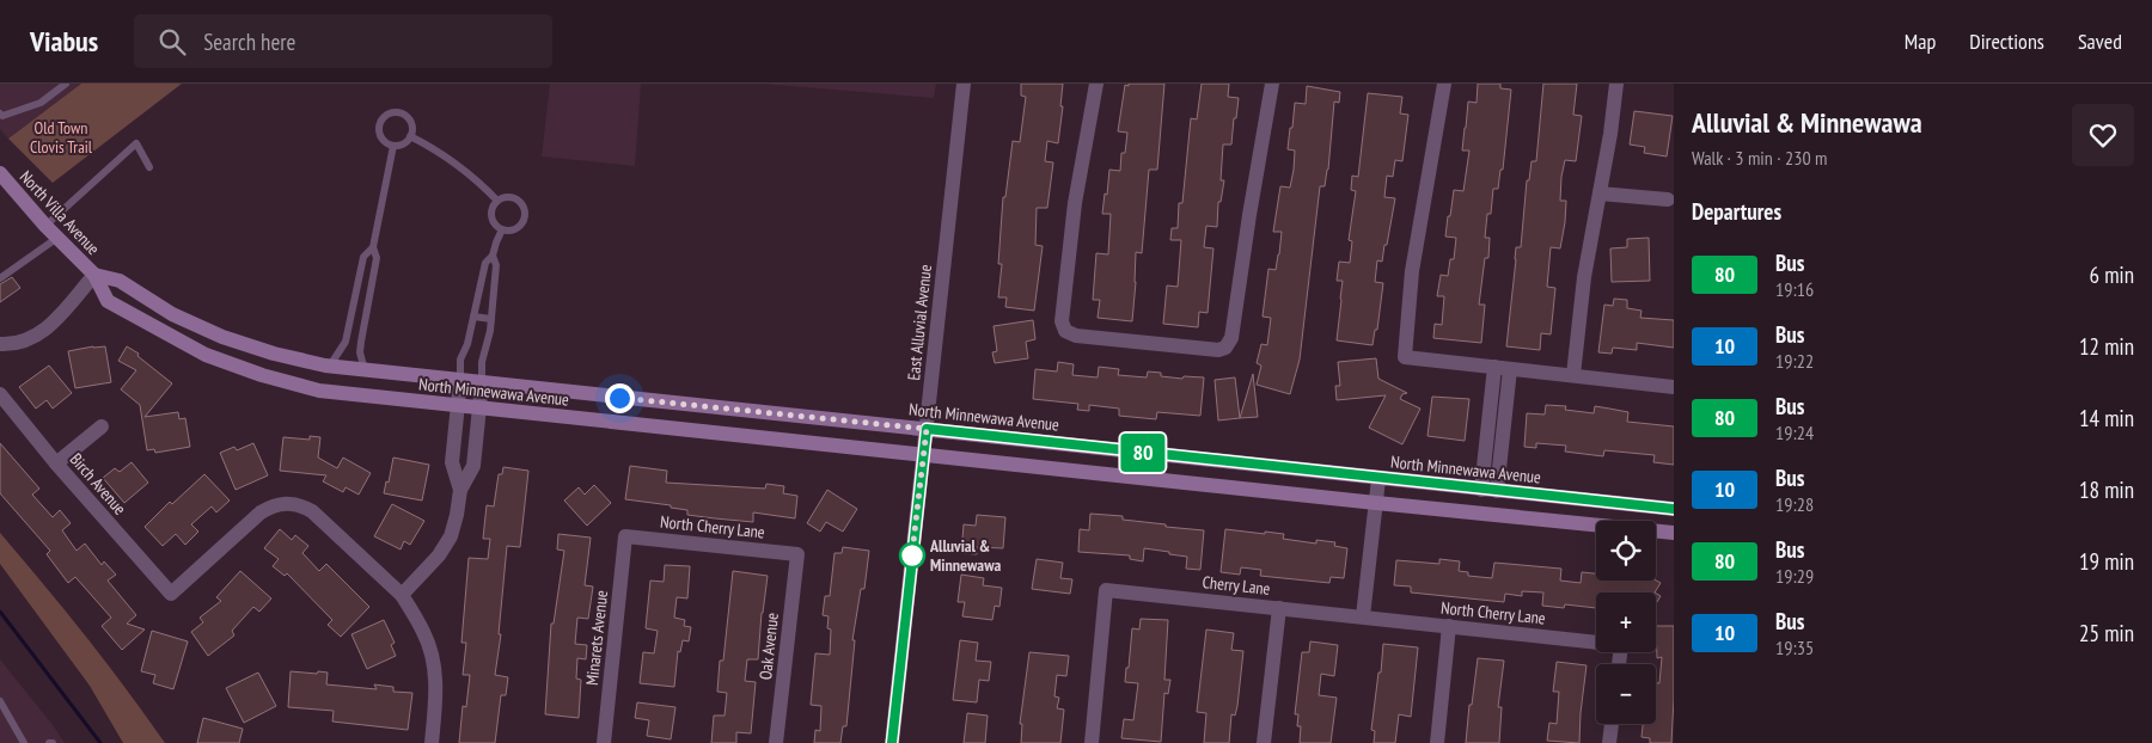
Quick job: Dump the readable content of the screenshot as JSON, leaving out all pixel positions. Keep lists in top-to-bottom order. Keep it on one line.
{"streets":{"main road":["North Villa Avenue","North Minnewawa Avenue"],"street":["East Alluvial Avenue","Birch Avenue","North Cherry Lane","Cherry Lane","Minarets Avenue","Oak Avenue"]},"crossings":[["North Villa Avenue","North Minnewawa Avenue"],["East Alluvial Avenue","North Minnewawa Avenue"],["North Cherry Lane","Cherry Lane"],["North Cherry Lane","Minarets Avenue"],["North Cherry Lane","Oak Avenue"]],"parks":["Old Town Clovis Trail"],"places":["Alluvial & Minnewawa"],"lines":["bus line 80"],"page":{"header":"Viabus","search":"Search here","nav":["Map","Directions","Saved"],"on_map":"80","heading":[["Alluvial & Minnewawa","Walk · 3 min · 230 m"],"Departures"],"list":[{"mark":"80","name":"Bus","note":"19:16","value":"6 min"},{"mark":"10","name":"Bus","note":"19:22","value":"12 min"},{"mark":"80","name":"Bus","note":"19:24","value":"14 min"},{"mark":"10","name":"Bus","note":"19:28","value":"18 min"},{"mark":"80","name":"Bus","note":"19:29","value":"19 min"},{"mark":"10","name":"Bus","note":"19:35","value":"25 min"}],"map_buttons":["+","−"]}}
